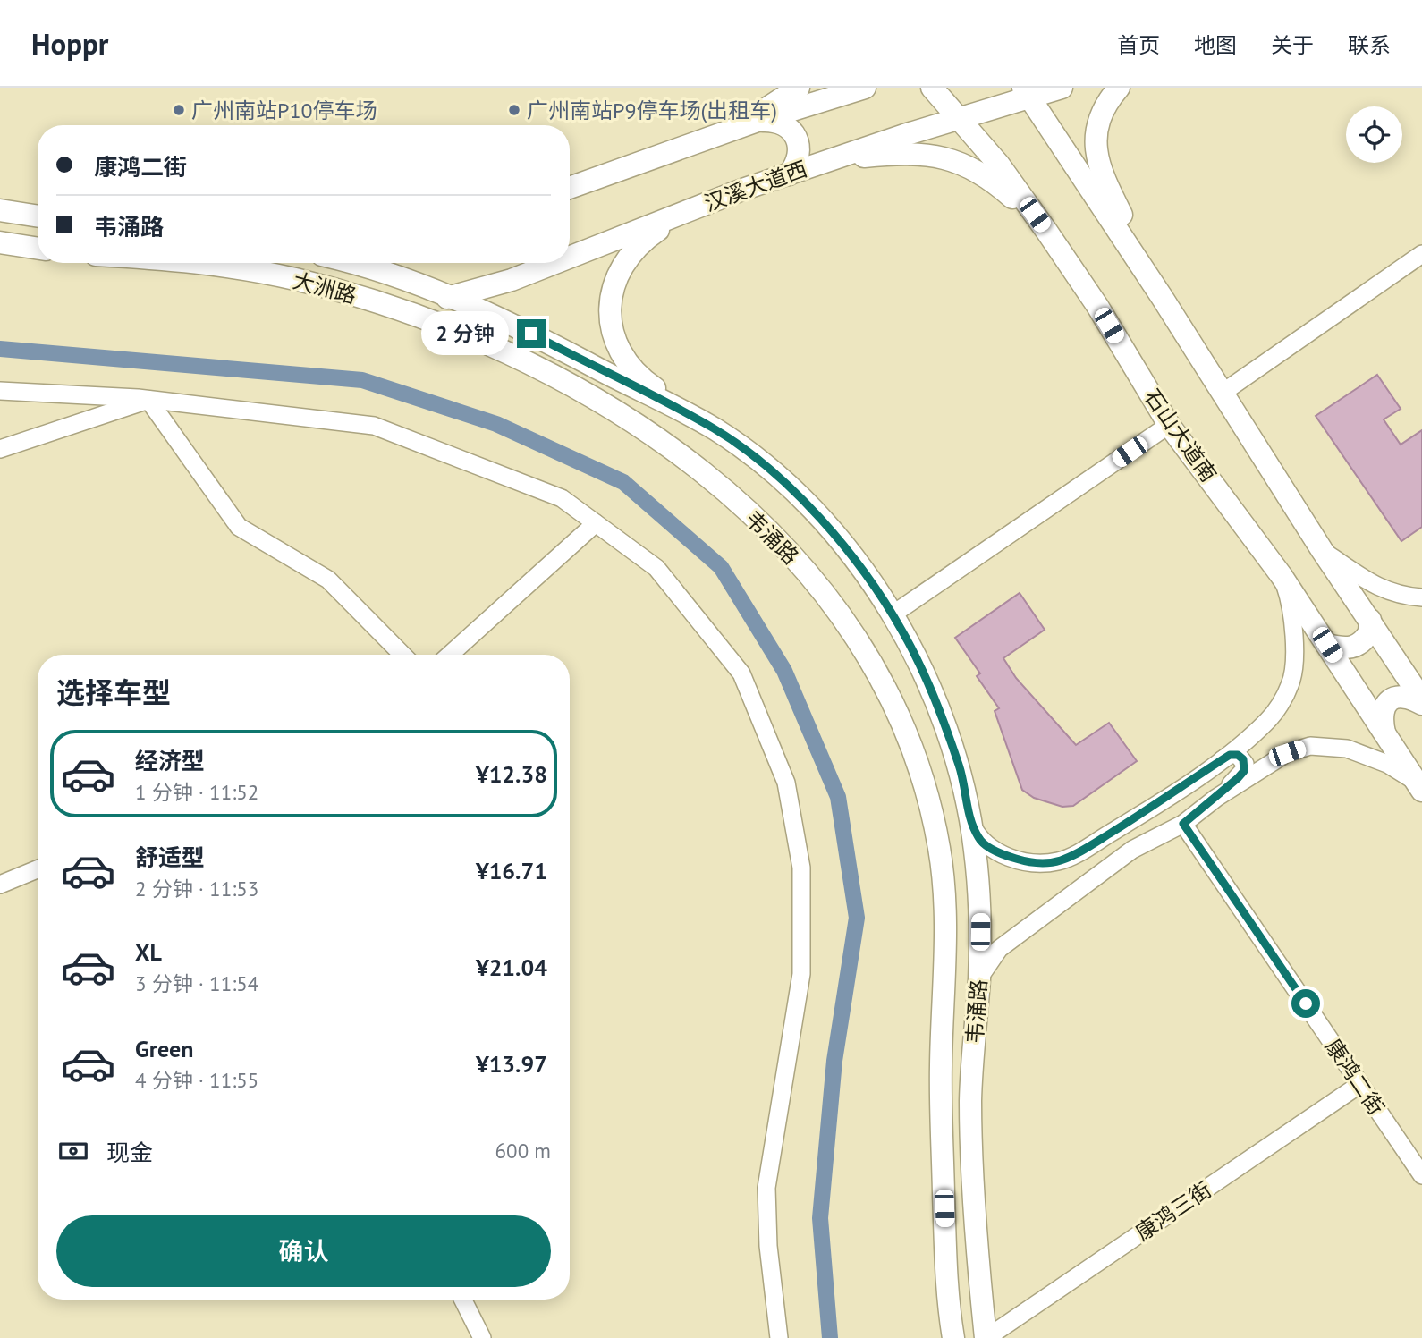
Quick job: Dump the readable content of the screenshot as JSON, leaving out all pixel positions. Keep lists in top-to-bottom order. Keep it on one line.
{"streets":{"main road":["汉溪大道西","大洲路","石山大道南","韦涌路"],"street":["康鸿二街","康鸿三街"]},"crossings":[["汉溪大道西","大洲路"],["汉溪大道西","石山大道南"],["汉溪大道西","韦涌路"],["大洲路","韦涌路"],["韦涌路","康鸿三街"],["康鸿二街","康鸿三街"]],"places":["广州南站P10停车场","广州南站P9停车场(出租车)"],"page":{"header":"Hoppr","nav":["首页","地图","关于","联系"],"banner":["康鸿二街","韦涌路"],"bubble":"2 分钟","heading":"选择车型","list":[{"name":"经济型","note":"1 分钟 · 11:52","value":"¥12.38"},{"name":"舒适型","note":"2 分钟 · 11:53","value":"¥16.71"},{"name":"XL","note":"3 分钟 · 11:54","value":"¥21.04"},{"name":"Green","note":"4 分钟 · 11:55","value":"¥13.97"}],"pay":["现金","600 m"],"buttons":"确认"}}
